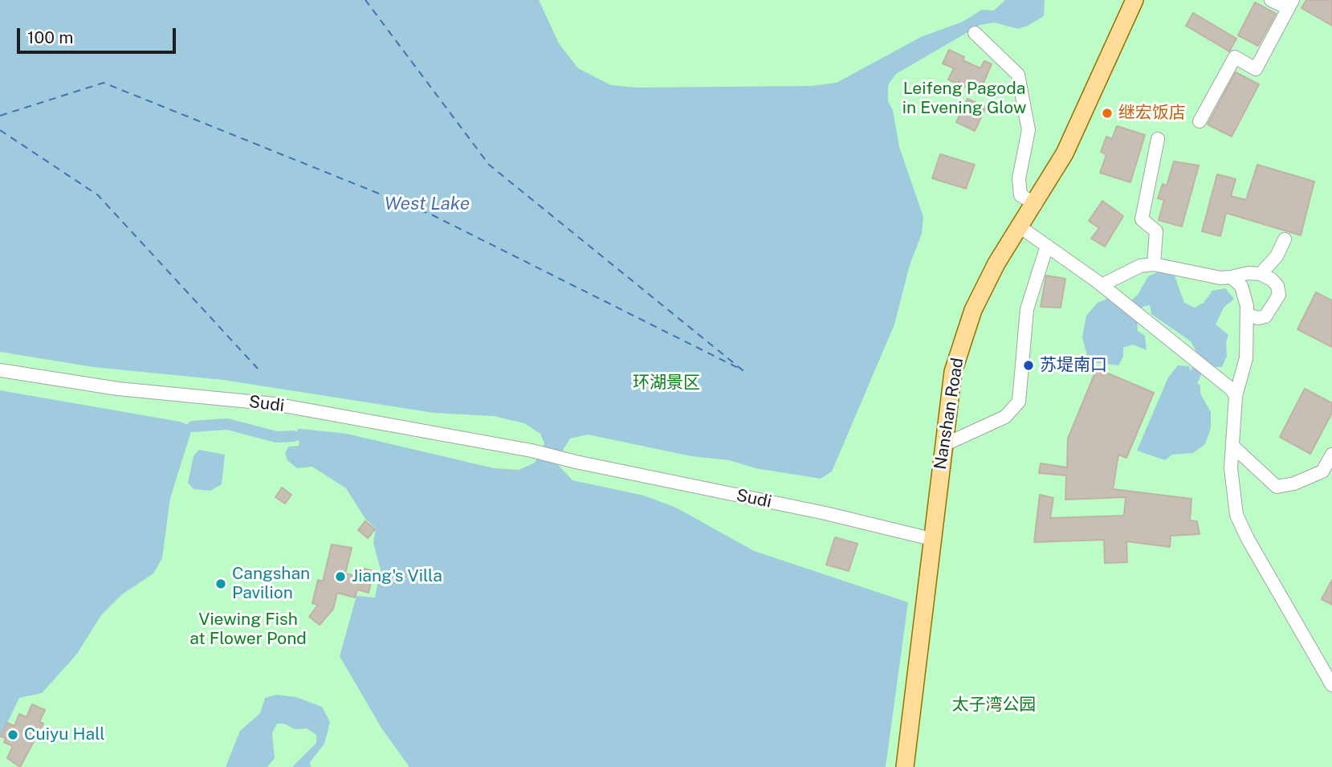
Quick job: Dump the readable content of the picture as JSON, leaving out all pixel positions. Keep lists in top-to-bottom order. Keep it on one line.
{"streets":{"main road":["Nanshan Road"],"street":["Sudi"]},"crossings":[["Sudi","Nanshan Road"]],"water":["West Lake"],"parks":["Leifeng Pagoda in Evening Glow","环湖景区","Viewing Fish at Flower Pond","太子湾公园"],"places":["继宏饭店","苏堤南口","Jiang's Villa","Cangshan Pavilion","Cuiyu Hall"],"scale_bar":"100 m"}
